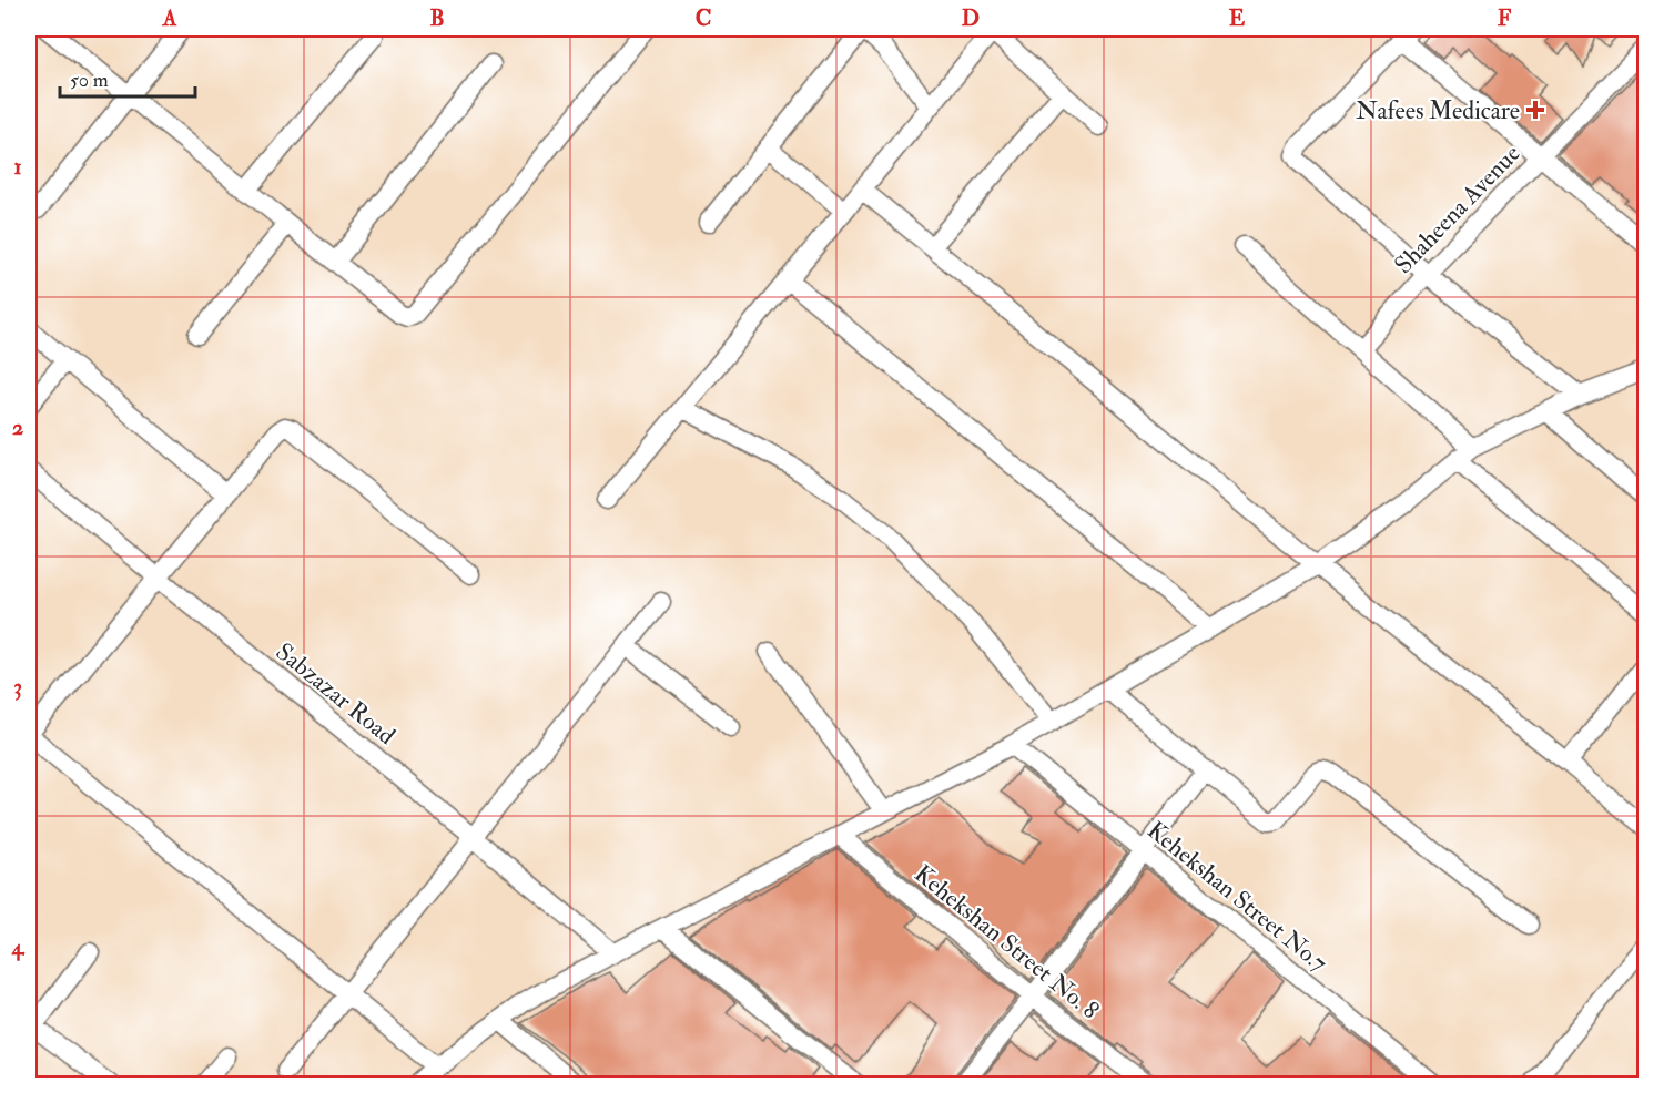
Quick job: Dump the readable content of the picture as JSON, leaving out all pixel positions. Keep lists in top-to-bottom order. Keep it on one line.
{"streets":{"street":["Shaheena Avenue","Sabzazar Road","Kehekshan Street No.7","Kehekshan Street No. 8"]},"places":{"health":["Nafees Medicare"]},"scale_bar":"50 m","grid":{"columns":["A","B","C","D","E","F"],"rows":["1","2","3","4"]}}
